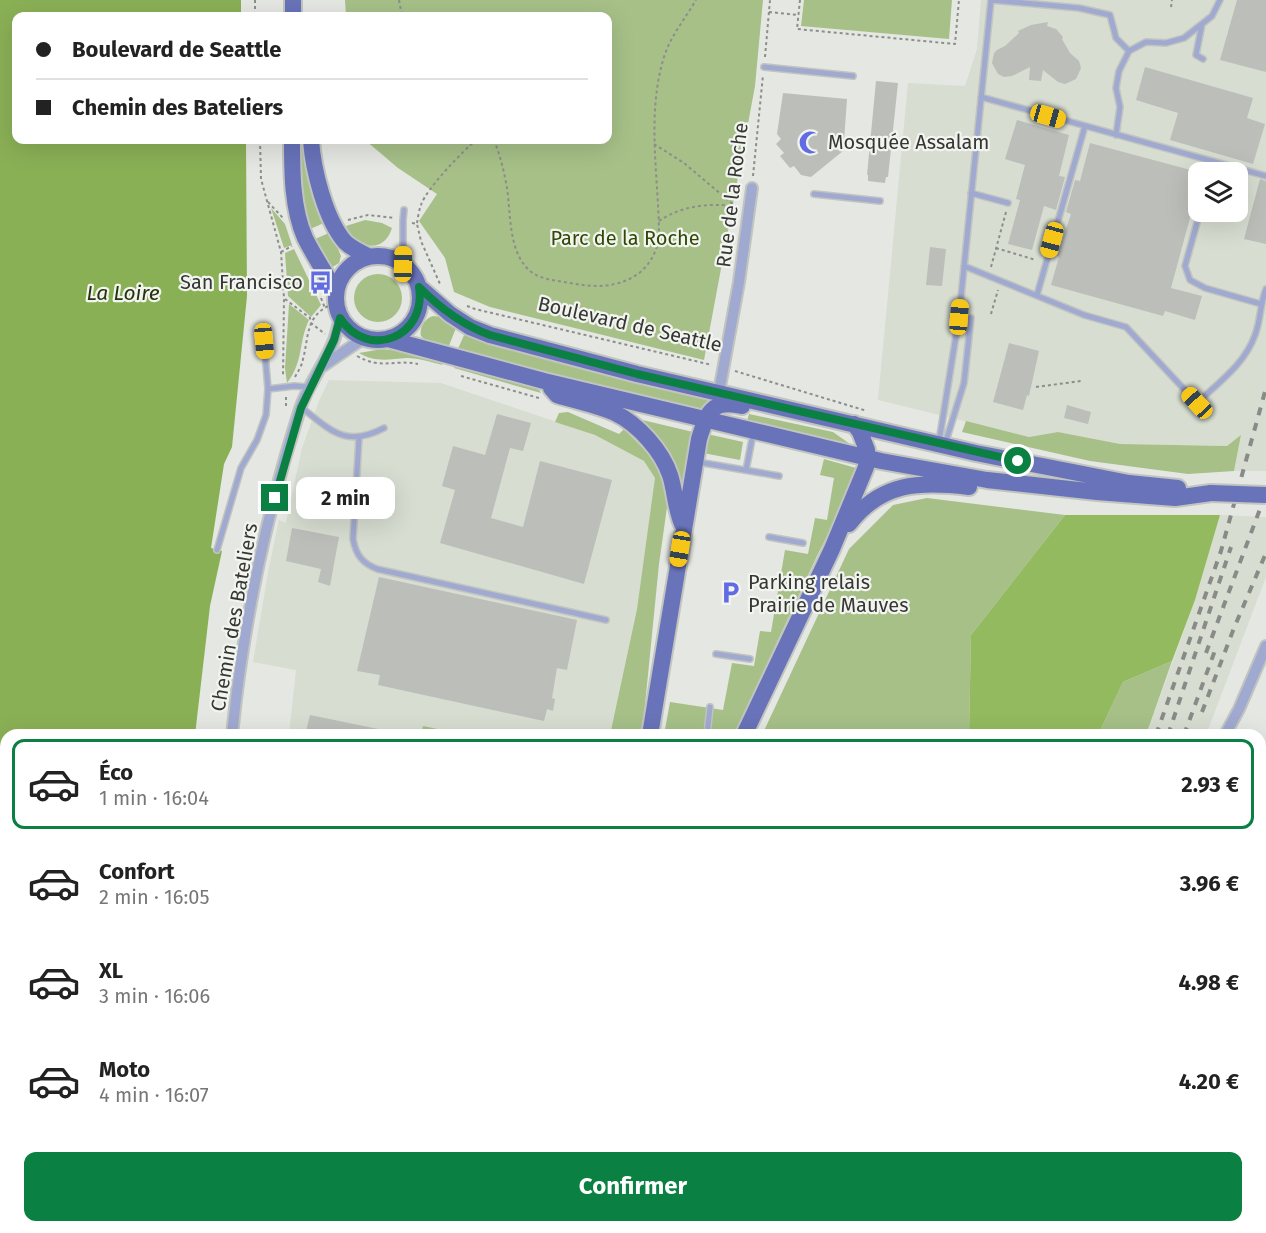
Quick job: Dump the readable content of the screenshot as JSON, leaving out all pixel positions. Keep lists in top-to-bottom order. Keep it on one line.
{"streets":{"street":["Rue de la Roche","Chemin des Bateliers"],"path":["Boulevard de Seattle"]},"crossings":[["Rue de la Roche","Boulevard de Seattle"]],"water":["La Loire"],"parks":["Parc de la Roche"],"places":{"mosque":["Mosquée Assalam"],"bus stop":["San Francisco"],"parking":["Parking relais Prairie de Mauves"]},"page":{"banner":["Boulevard de Seattle","Chemin des Bateliers"],"bubble":"2 min","list":[{"name":"Éco","note":"1 min · 16:04","value":"2.93 €"},{"name":"Confort","note":"2 min · 16:05","value":"3.96 €"},{"name":"XL","note":"3 min · 16:06","value":"4.98 €"},{"name":"Moto","note":"4 min · 16:07","value":"4.20 €"}],"buttons":"Confirmer"}}
